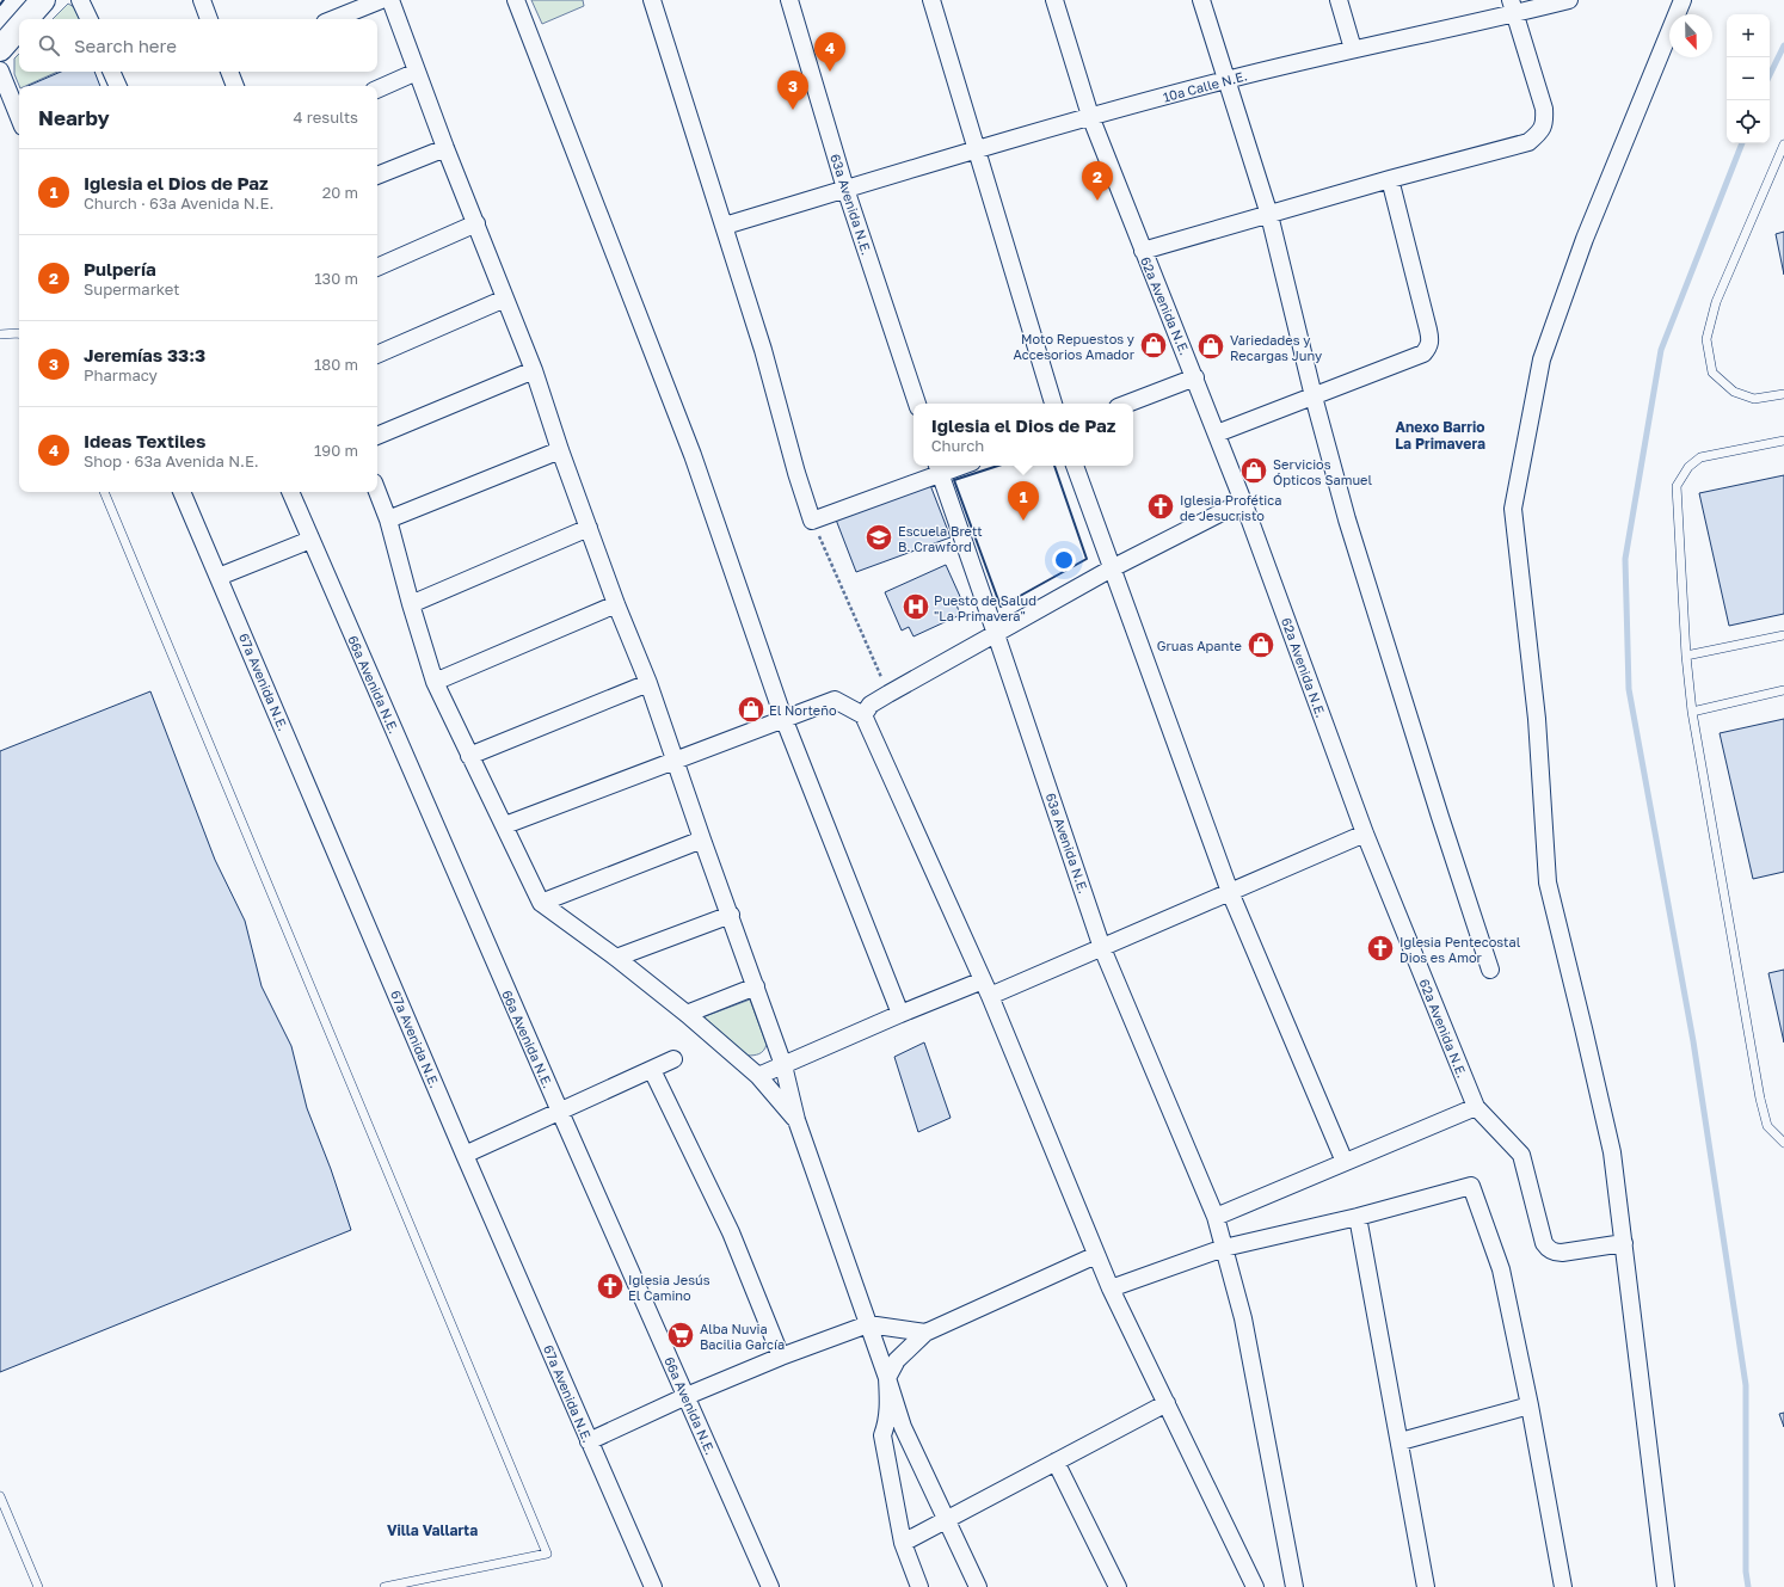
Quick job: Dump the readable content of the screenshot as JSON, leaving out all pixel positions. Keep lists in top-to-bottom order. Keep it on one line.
{"streets":{"street":["10a Calle N.E.","63a Avenida N.E.","62a Avenida N.E.","67a Avenida N.E.","66a Avenida N.E."]},"crossings":[["10a Calle N.E.","63a Avenida N.E."],["10a Calle N.E.","62a Avenida N.E."]],"districts":["Anexo Barrio La Primavera","Villa Vallarta"],"places":{"shop":["Moto Repuestos y Accesorios Amador","Variedades y Recargas Juny","Servicios Ópticos Samuel","Gruas Apante","El Norteño"],"church":["Iglesia Profética de Jesucristo","Iglesia Pentecostal Dios es Amor","Iglesia Jesús El Camino"],"school or university":["Escuela Brett B. Crawford"],"hospital":["Puesto de Salud \"La Primavera\""],"supermarket":["Alba Nuvia Bacilia García"]},"north":"bottom","page":{"map_buttons":["+","−"],"search":"Search here","pins":["4","3","2","1"],"heading":["Nearby","4 results"],"list":[{"mark":"1","name":"Iglesia el Dios de Paz","note":"Church · 63a Avenida N.E.","value":"20 m"},{"mark":"2","name":"Pulpería","note":"Supermarket","value":"130 m"},{"mark":"3","name":"Jeremías 33:3","note":"Pharmacy","value":"180 m"},{"mark":"4","name":"Ideas Textiles","note":"Shop · 63a Avenida N.E.","value":"190 m"}],"popup":["Iglesia el Dios de Paz","Church"]}}
